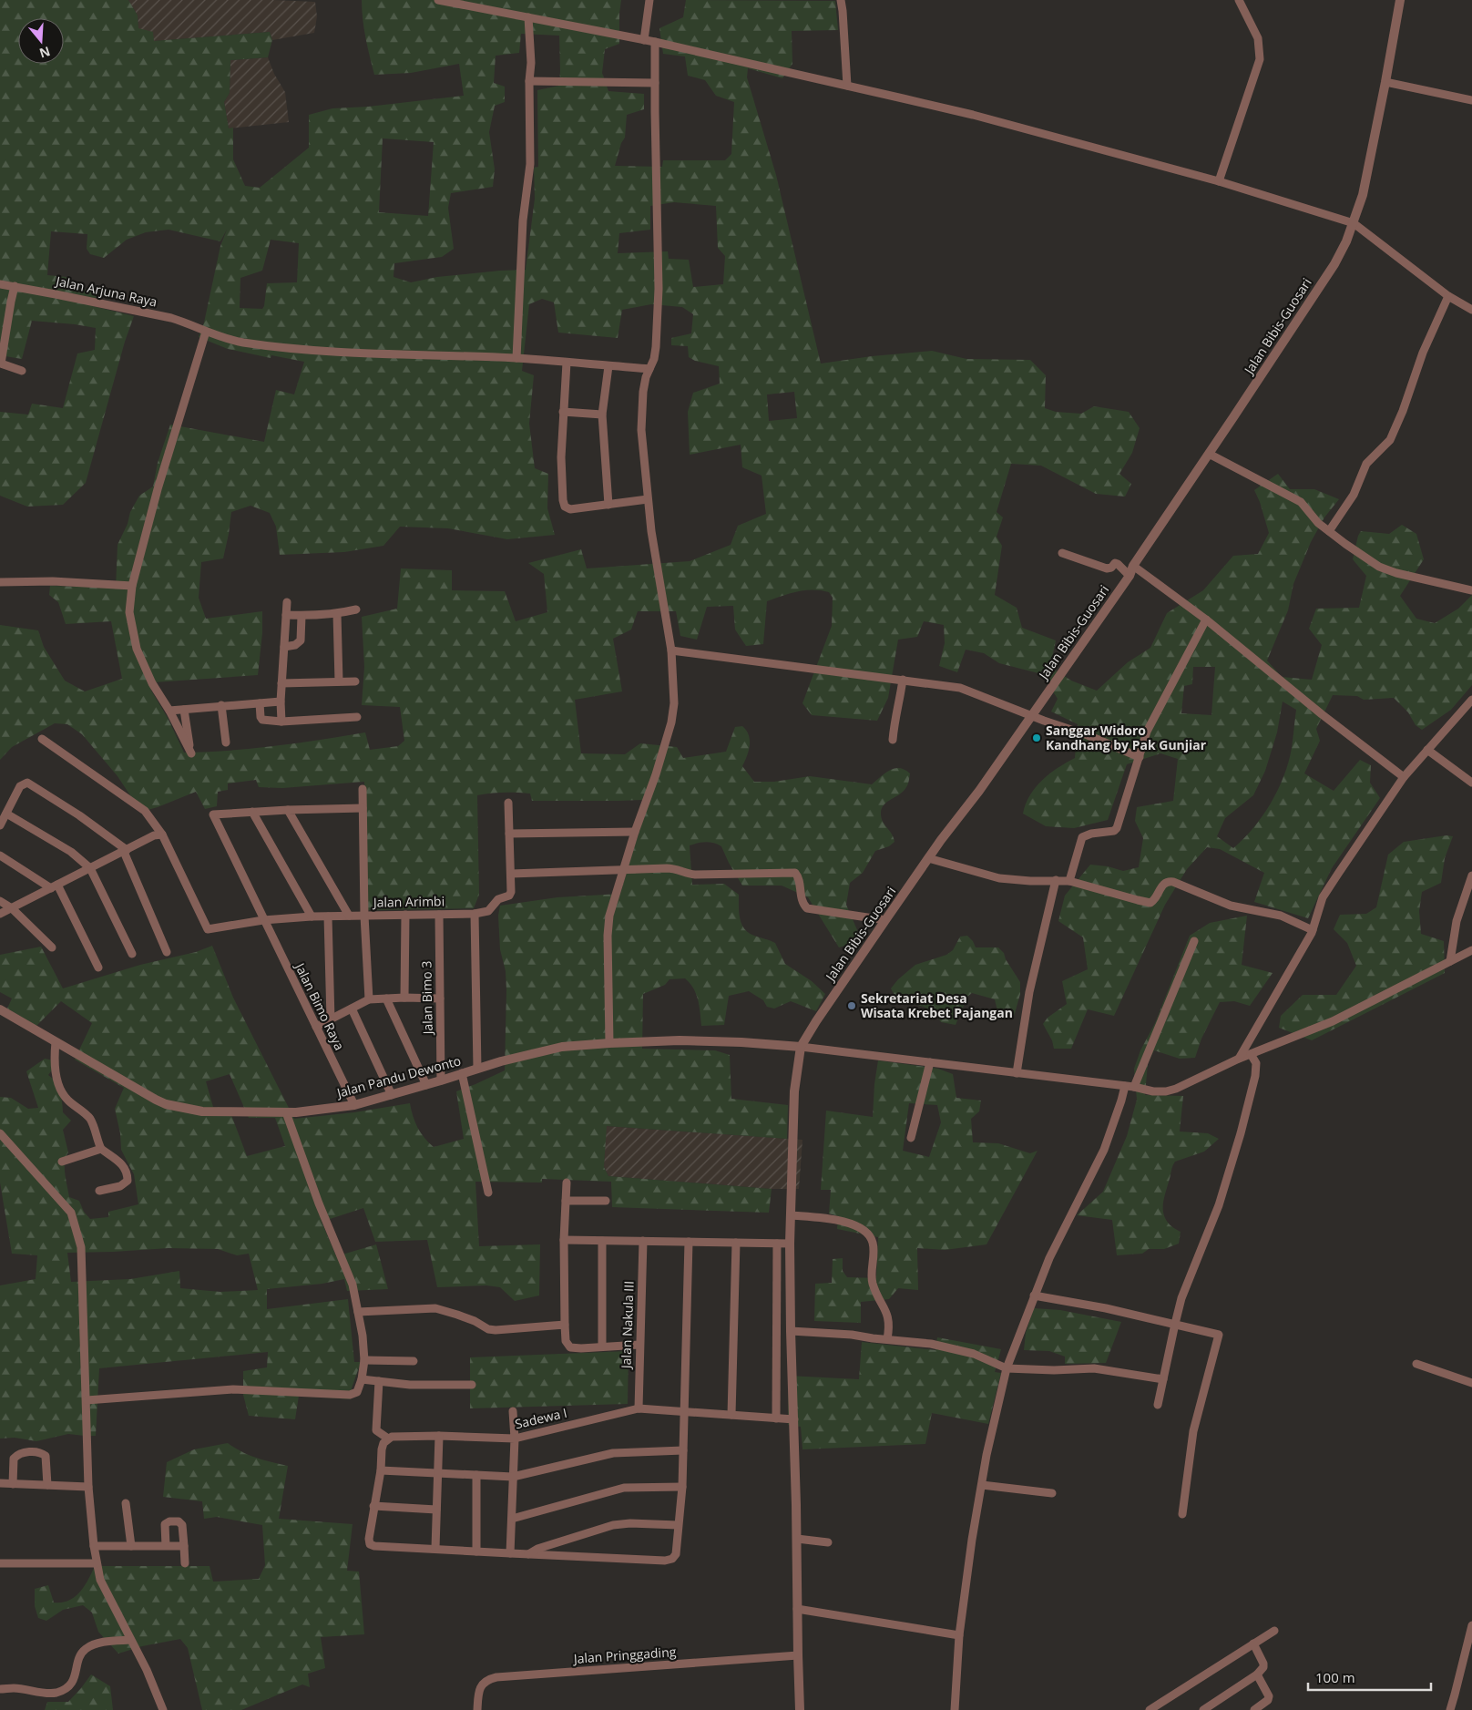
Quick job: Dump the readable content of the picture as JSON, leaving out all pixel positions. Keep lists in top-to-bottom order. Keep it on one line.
{"streets":{"street":["Jalan Arjuna Raya","Jalan Bibis-Guosari","Jalan Arimbi","Jalan Bimo 3","Jalan Bimo Raya","Jalan Pandu Dewonto","Jalan Nakula III","Sadewa I","Jalan Pringgading"]},"crossings":[["Jalan Bibis-Guosari","Jalan Pandu Dewonto"],["Jalan Arimbi","Jalan Bimo 3"],["Jalan Arimbi","Jalan Bimo Raya"],["Jalan Bimo 3","Jalan Pandu Dewonto"],["Jalan Bimo Raya","Jalan Pandu Dewonto"],["Jalan Nakula III","Sadewa I"]],"places":["Sanggar Widoro Kandhang by Pak Gunjiar","Sekretariat Desa Wisata Krebet Pajangan"],"scale_bar":"100 m","north":"bottom"}
